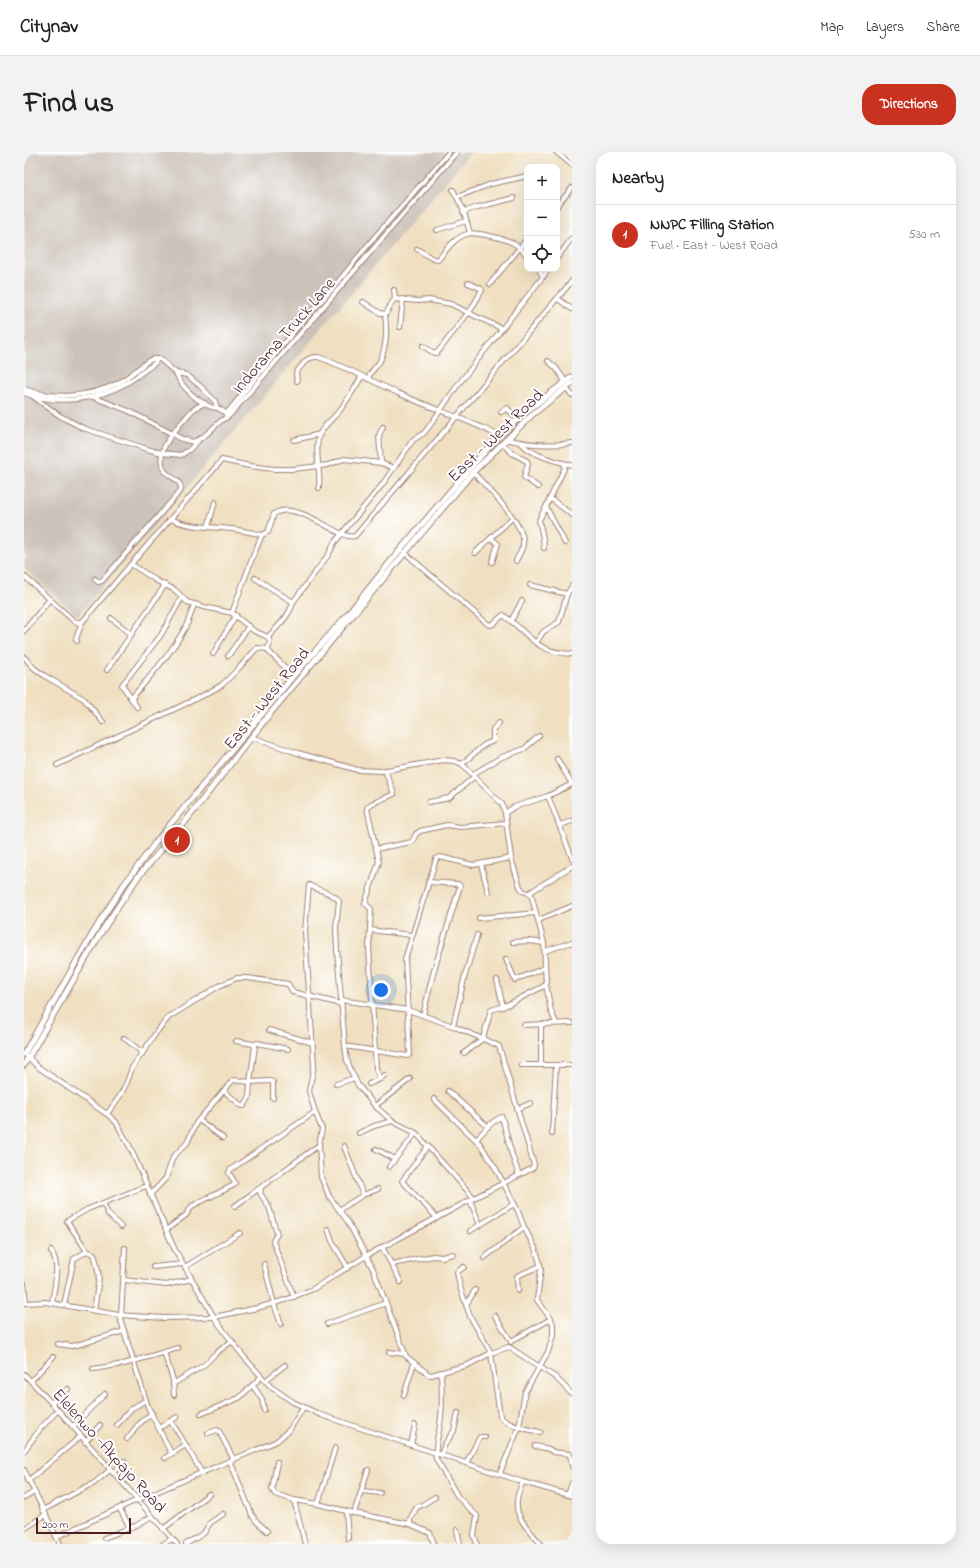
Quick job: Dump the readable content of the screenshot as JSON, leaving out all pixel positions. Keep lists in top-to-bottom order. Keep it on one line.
{"streets":{"main road":["East - West Road"],"street":["Indorama Truck Lane","Elelenwo -Akpajo Road"]},"scale_bar":"200 m","page":{"header":"Citynav","nav":["Map","Layers","Share"],"title":"Find us","buttons":"Directions","heading":"Nearby","map_buttons":["+","−"],"list":[{"mark":"1","name":"NNPC Filling Station","note":"Fuel · East - West Road","value":"530 m"}],"pins":"1","scale":"200 m"}}
